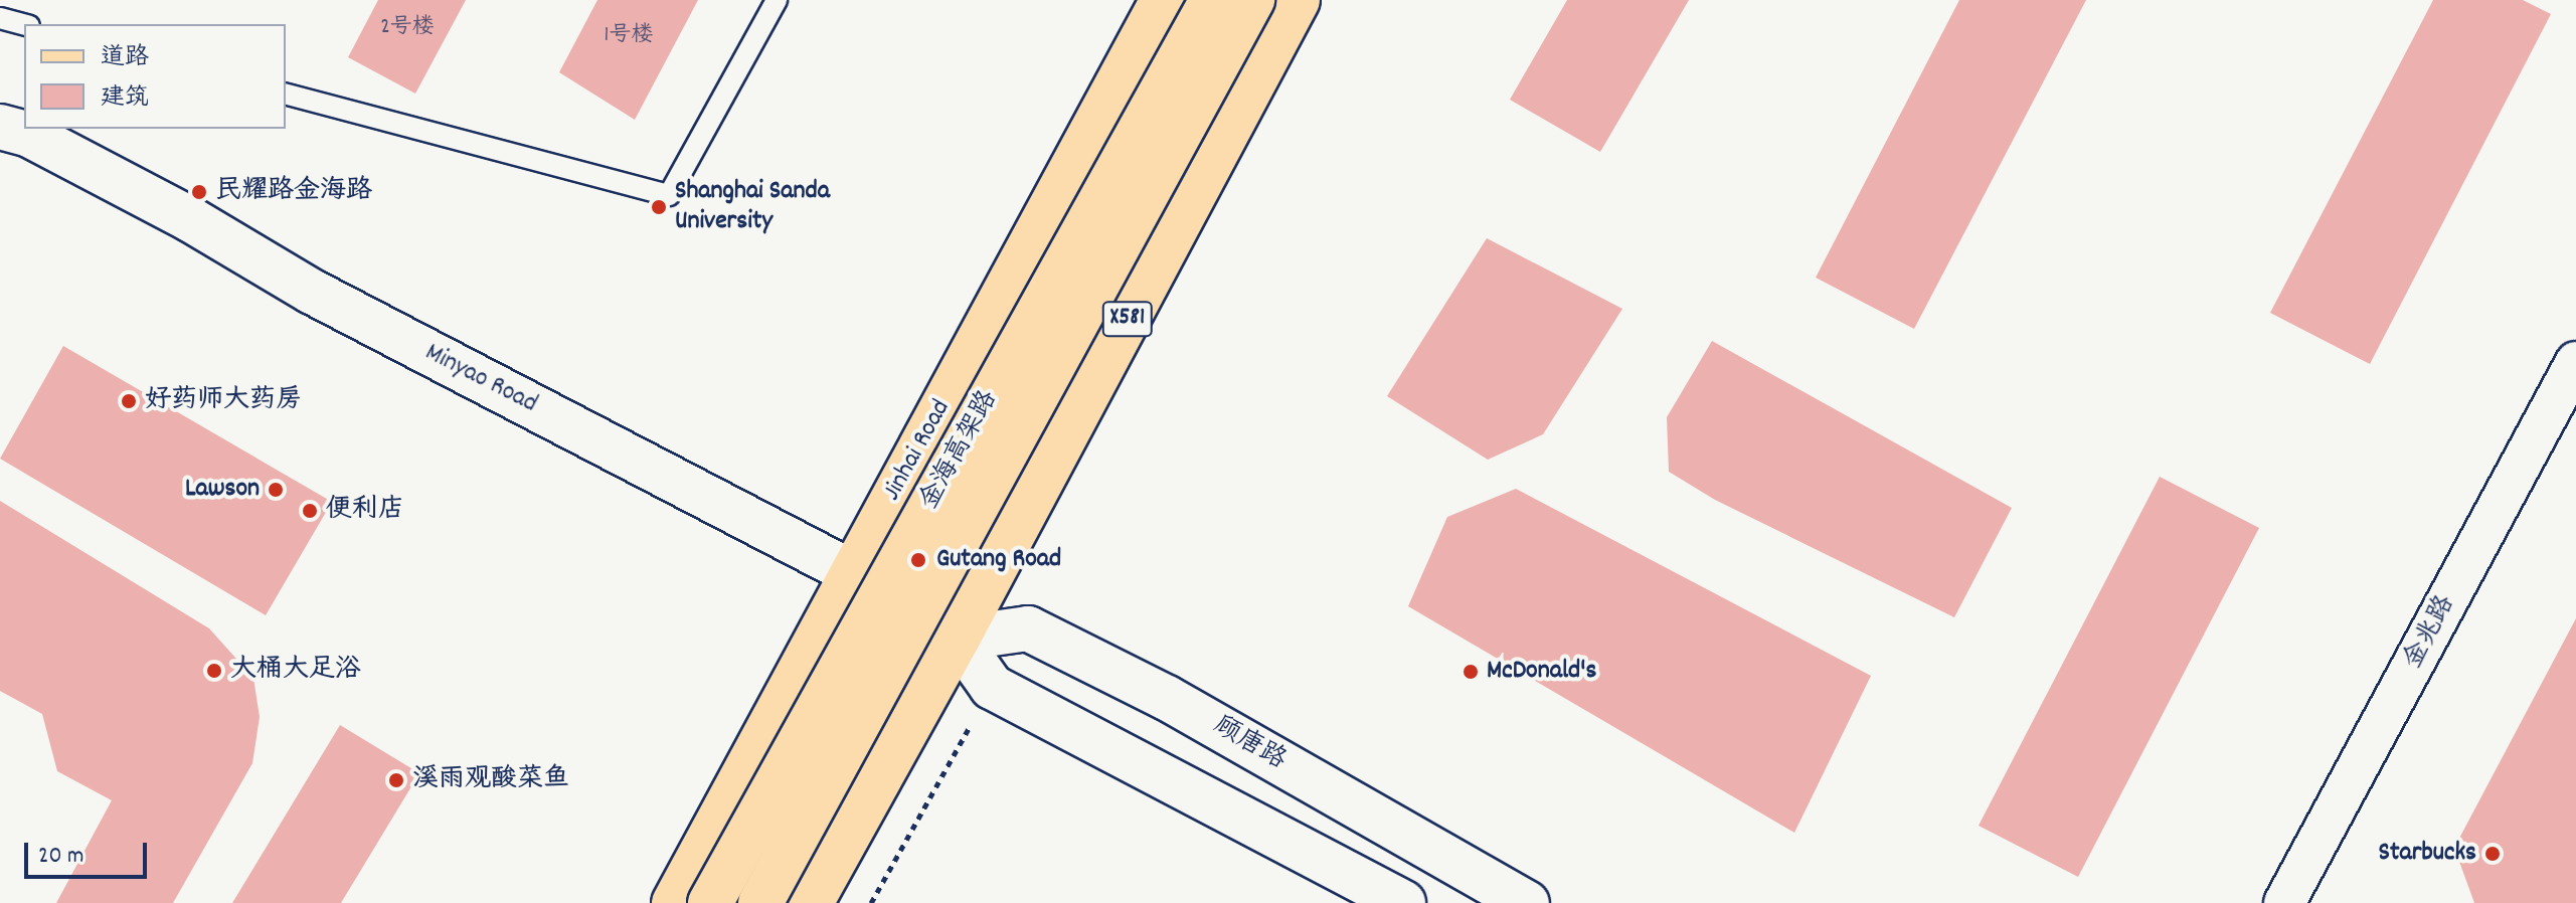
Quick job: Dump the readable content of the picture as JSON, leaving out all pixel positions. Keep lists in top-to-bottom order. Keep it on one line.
{"streets":{"main road":["X581","Minyao Road","Jinhai Road","金海高架路","顾唐路"],"street":["金兆路"]},"crossings":[["X581","Minyao Road"],["X581","顾唐路"],["Minyao Road","Jinhai Road"],["Minyao Road","顾唐路"]],"places":["民耀路金海路","Shanghai Sanda University","好药师大药房","Lawson","便利店","Gutang Road","大桶大足浴","McDonald's","溪雨观酸菜鱼","Starbucks"],"house_numbers":["2号楼","1号楼"],"legend":["道路","建筑"],"scale_bar":"20 m"}
